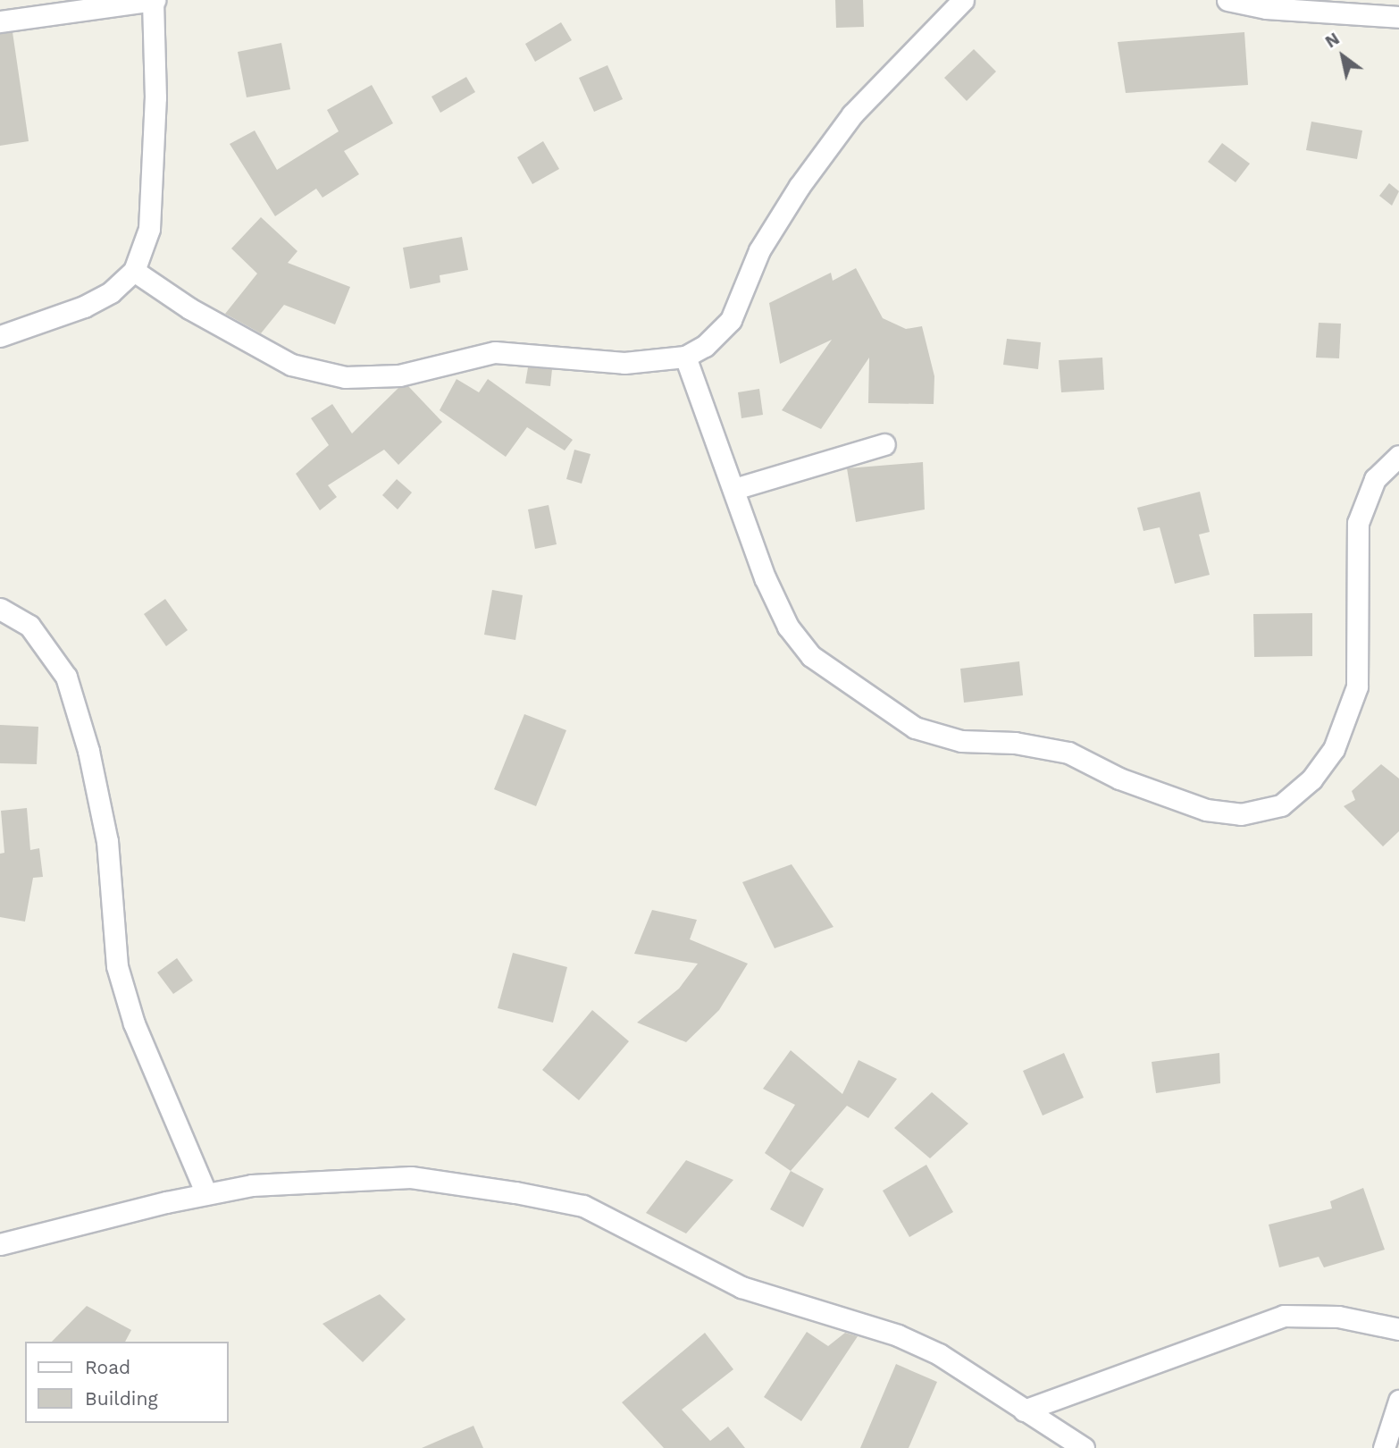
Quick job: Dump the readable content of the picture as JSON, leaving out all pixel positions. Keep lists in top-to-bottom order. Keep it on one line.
{"legend":["Road","Building"],"north":"top left"}
